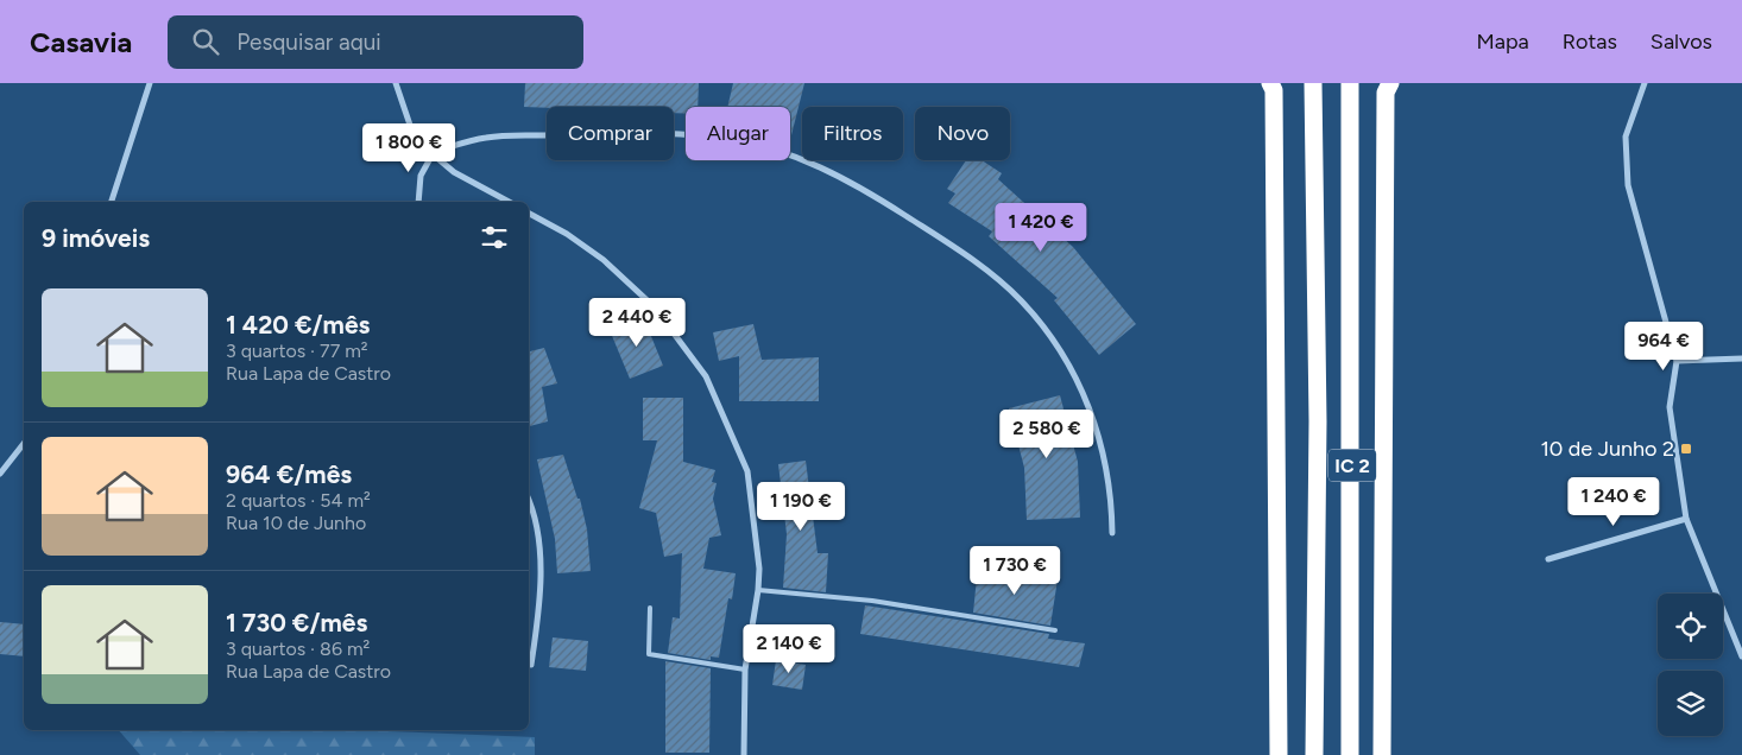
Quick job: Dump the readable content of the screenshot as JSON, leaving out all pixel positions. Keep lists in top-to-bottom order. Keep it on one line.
{"streets":{"highway":["IC 2"]},"places":{"transit":["10 de Junho 2"]},"page":{"header":"Casavia","search":"Pesquisar aqui","nav":["Mapa","Rotas","Salvos"],"chip":["Comprar","Alugar","Filtros","Novo"],"price":["1 800 €","1 420 €","2 440 €","964 €","2 580 €","1 240 €","1 190 €","1 730 €","2 140 €"],"heading":"9 imóveis","list":[{"name":"1 420 €/mês","note":"3 quartos · 77 m² · Rua Lapa de Castro"},{"name":"964 €/mês","note":"2 quartos · 54 m² · Rua 10 de Junho"},{"name":"1 730 €/mês","note":"3 quartos · 86 m² · Rua Lapa de Castro"}]}}
